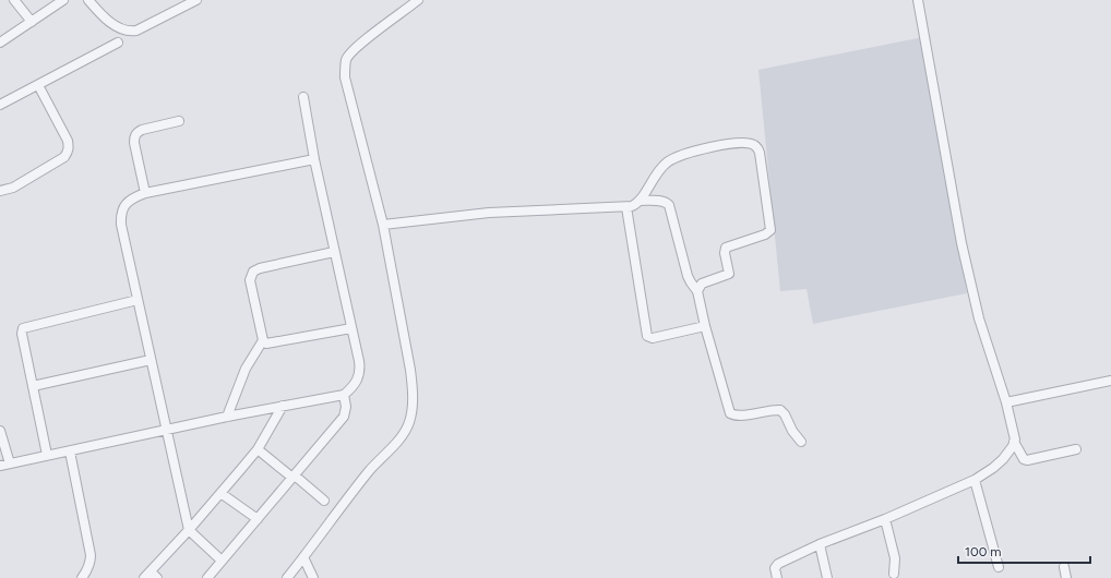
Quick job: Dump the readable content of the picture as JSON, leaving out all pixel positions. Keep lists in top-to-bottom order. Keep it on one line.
{"scale_bar":"100 m"}
